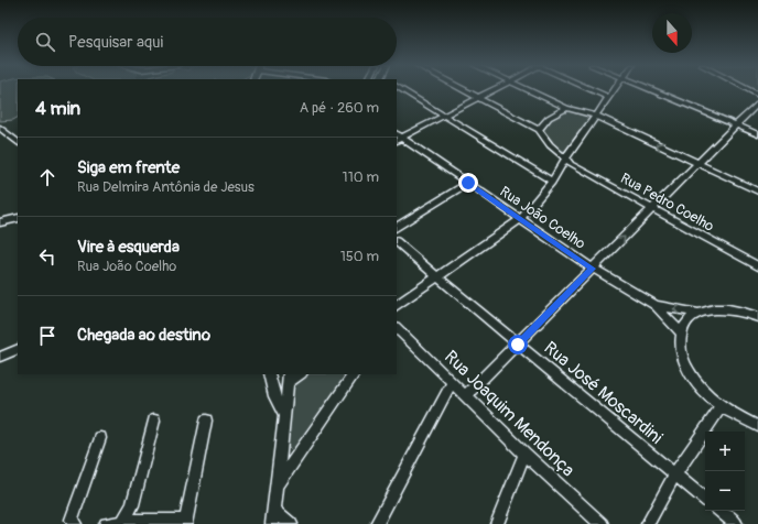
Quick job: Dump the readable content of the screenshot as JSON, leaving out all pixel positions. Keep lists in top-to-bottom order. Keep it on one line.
{"streets":{"street":["Rua Pedro Coelho","Rua João Coelho","Rua José Moscardini","Rua Joaquim Mendonça"]},"north":"bottom","page":{"search":"Pesquisar aqui","heading":["4 min","A pé · 260 m"],"list":[["Siga em frente","Rua Delmira Antônia de Jesus","110 m"],["Vire à esquerda","Rua João Coelho","150 m"],"Chegada ao destino"],"map_buttons":["+","−"]}}
